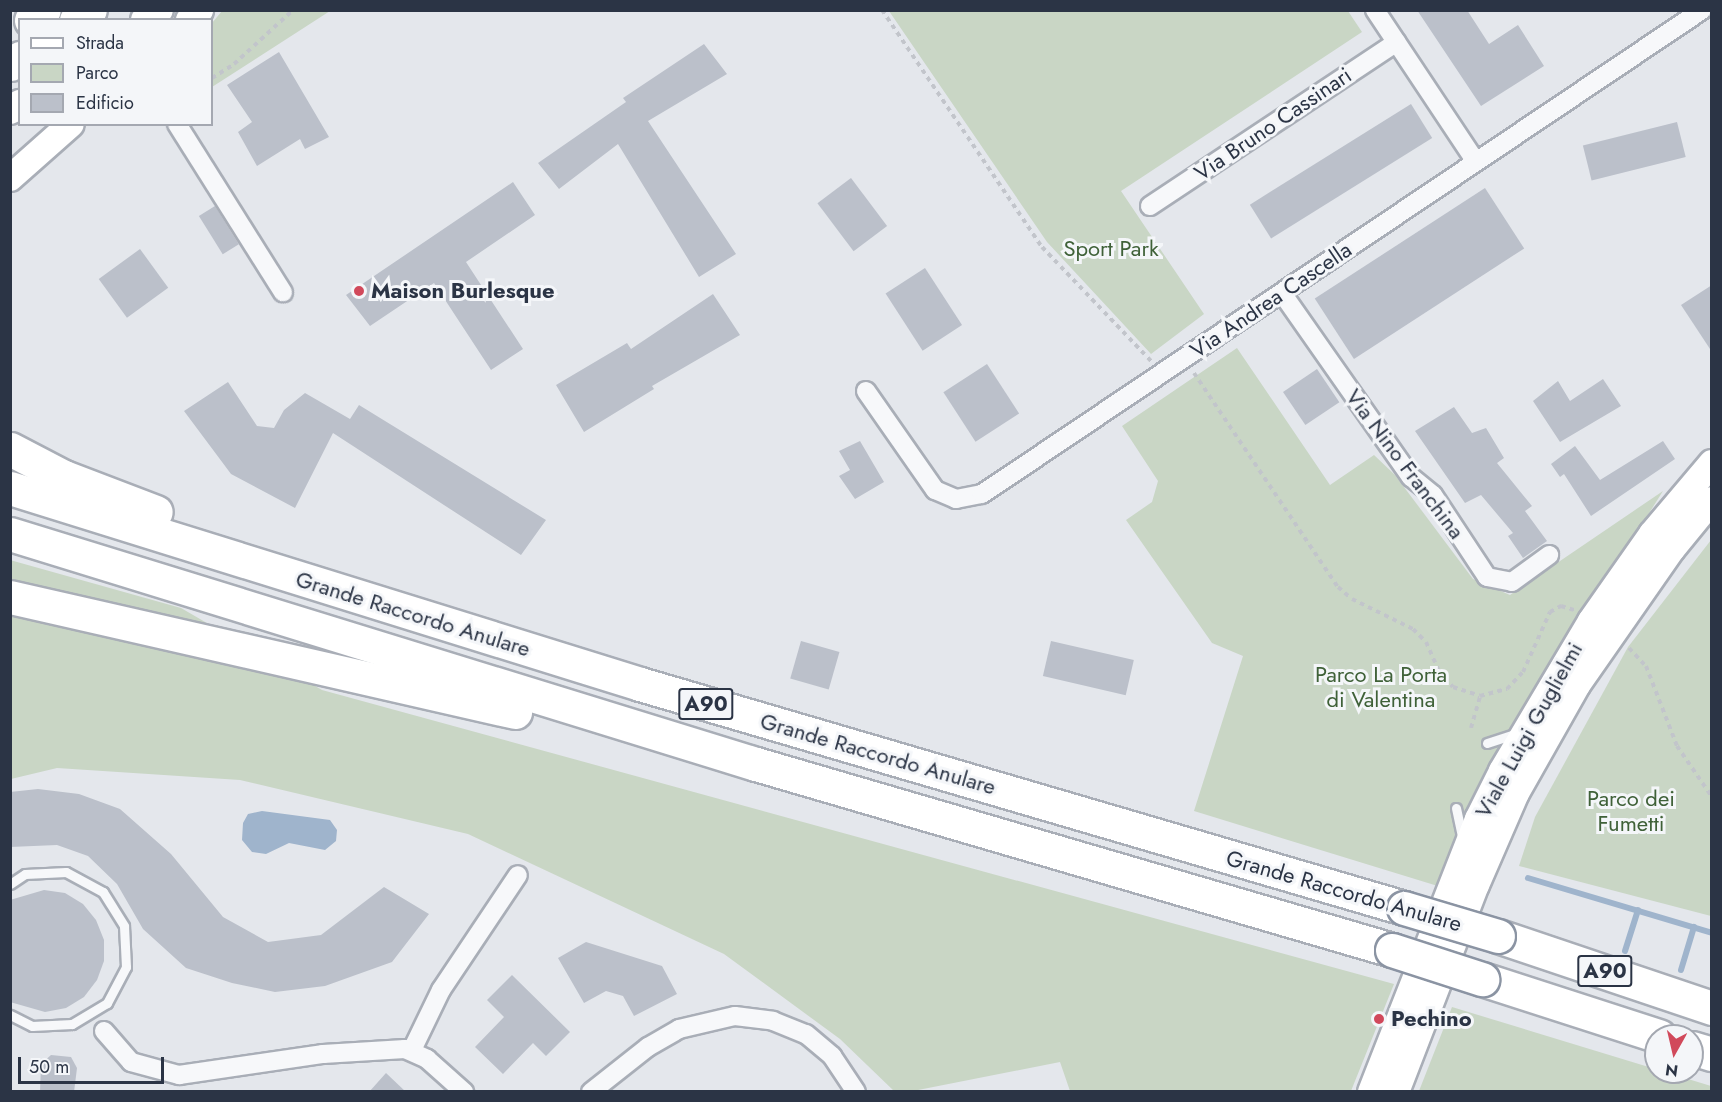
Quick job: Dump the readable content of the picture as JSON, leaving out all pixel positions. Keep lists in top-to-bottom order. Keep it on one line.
{"streets":{"highway":["Grande Raccordo Anulare","A90"],"street":["Via Bruno Cassinari","Via Andrea Cascella","Via Nino Franchina","Viale Luigi Guglielmi"]},"crossings":[["Via Andrea Cascella","Via Nino Franchina"]],"parks":["Sport Park","Parco La Porta di Valentina","Parco dei Fumetti"],"places":["Maison Burlesque","Pechino"],"legend":["Strada","Parco","Edificio"],"scale_bar":"50 m","north":"bottom"}
